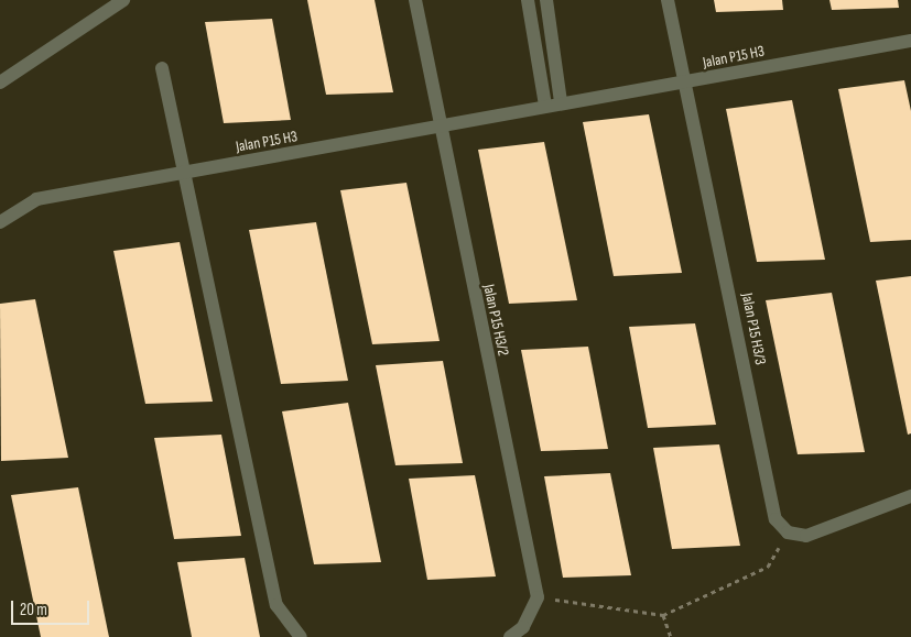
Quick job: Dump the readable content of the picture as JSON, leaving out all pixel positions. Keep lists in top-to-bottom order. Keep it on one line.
{"streets":{"street":["Jalan P15 H3","Jalan P15 H3/2","Jalan P15 H3/3"]},"crossings":[["Jalan P15 H3","Jalan P15 H3/2"],["Jalan P15 H3","Jalan P15 H3/3"]],"scale_bar":"20 m"}
